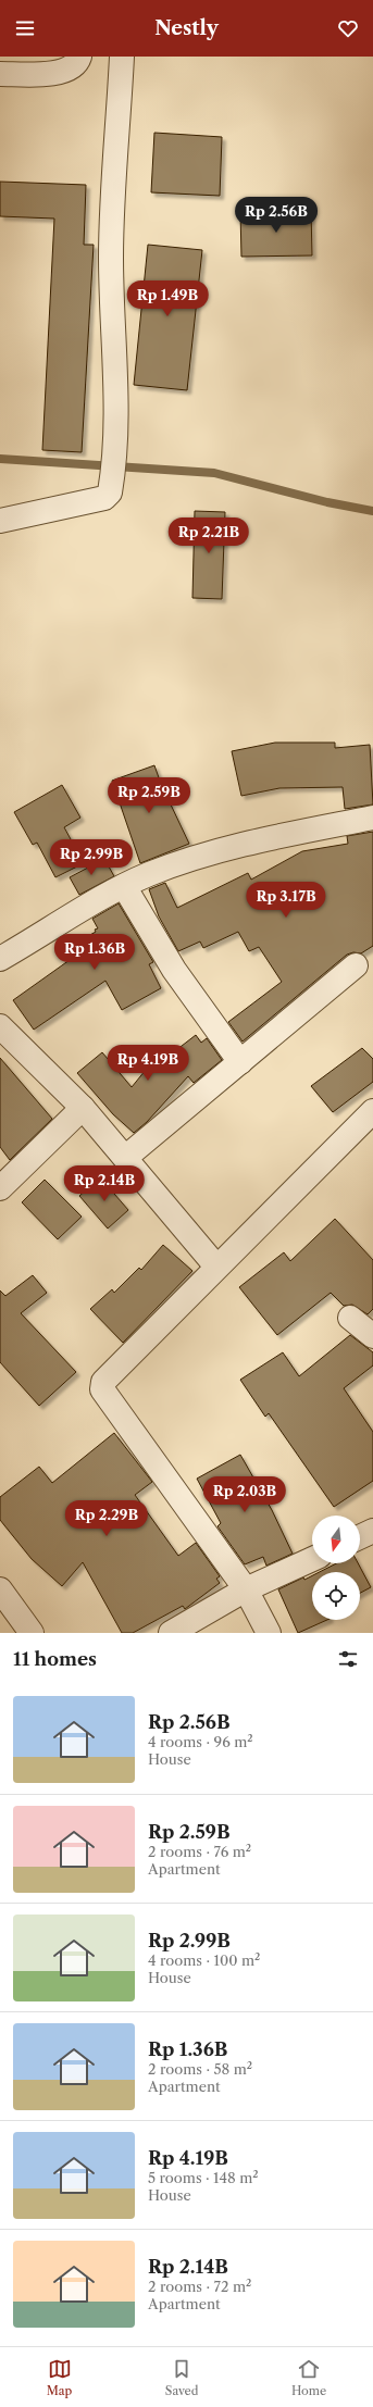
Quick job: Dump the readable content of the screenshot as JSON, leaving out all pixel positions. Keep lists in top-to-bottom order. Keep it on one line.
{"north":"bottom","page":{"header":"Nestly","price":["Rp 2.56B","Rp 1.49B","Rp 2.21B","Rp 2.59B","Rp 2.99B","Rp 3.17B","Rp 1.36B","Rp 4.19B","Rp 2.14B","Rp 2.03B","Rp 2.29B"],"heading":"11 homes","list":[{"name":"Rp 2.56B","note":"4 rooms · 96 m² · House"},{"name":"Rp 2.59B","note":"2 rooms · 76 m² · Apartment"},{"name":"Rp 2.99B","note":"4 rooms · 100 m² · House"},{"name":"Rp 1.36B","note":"2 rooms · 58 m² · Apartment"},{"name":"Rp 4.19B","note":"5 rooms · 148 m² · House"},{"name":"Rp 2.14B","note":"2 rooms · 72 m² · Apartment"}],"tabs":["Map","Saved","Home"]}}
